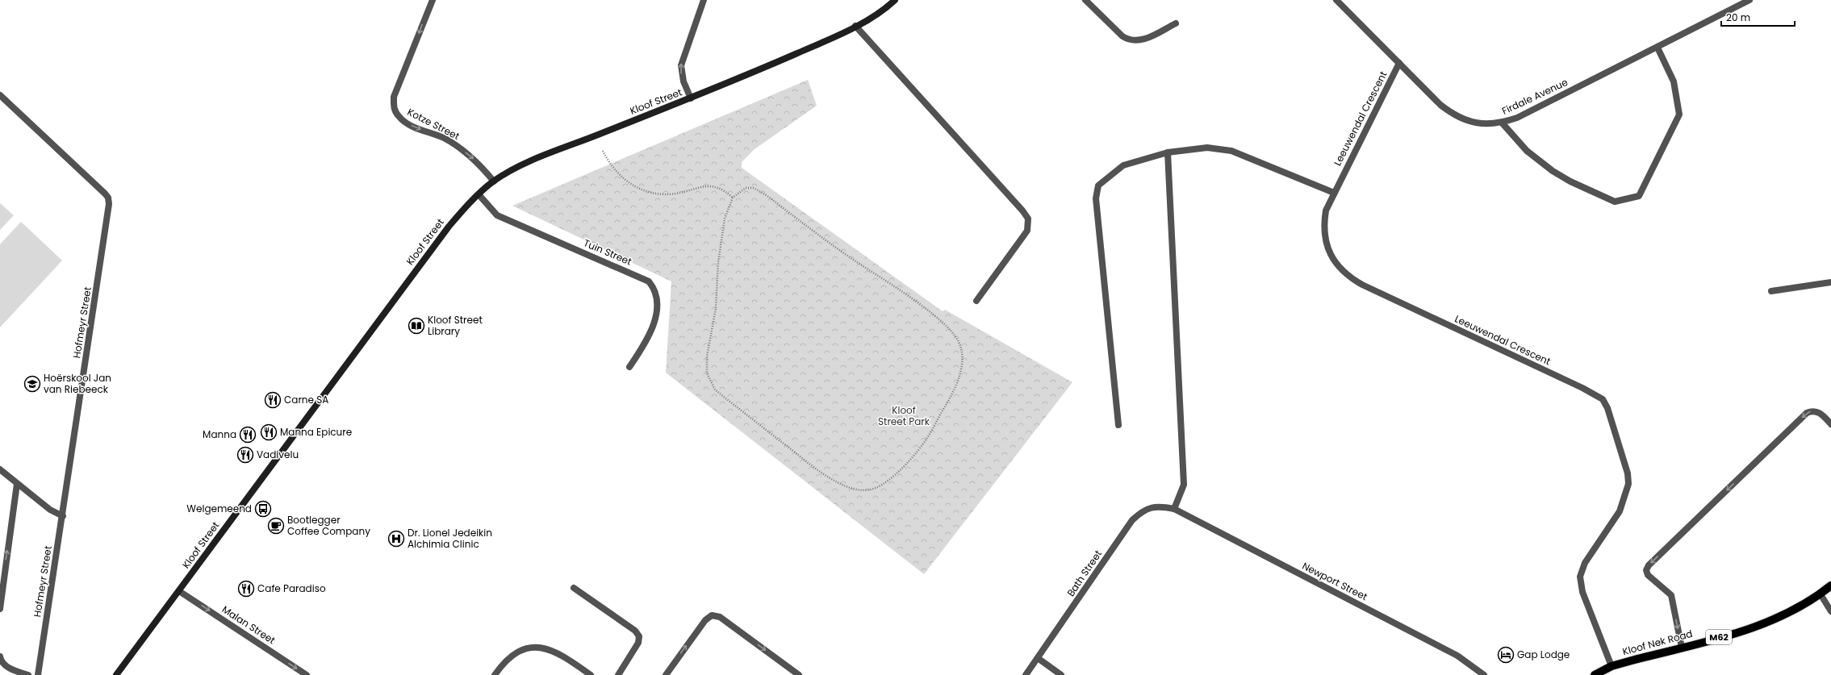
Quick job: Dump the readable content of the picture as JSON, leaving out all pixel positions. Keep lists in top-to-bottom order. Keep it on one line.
{"streets":{"main road":["M62","Kloof Nek Road"],"street":["Firdale Avenue","Kloof Street","Leeuwendal Crescent","Kotze Street","Tuin Street","Hofmeyr Street","Bath Street","Newport Street","Malan Street"]},"crossings":[["Firdale Avenue","Leeuwendal Crescent"],["Kloof Street","Kotze Street"],["Kloof Street","Tuin Street"],["Kloof Street","Malan Street"],["Leeuwendal Crescent","Kloof Nek Road"],["Bath Street","Newport Street"]],"one_way":["Malan Street"],"parks":["Kloof Street Park"],"places":{"library":["Kloof Street Library"],"school or university":["Hoërskool Jan van Riebeeck"],"restaurant":["Carne SA","Manna Epicure","Manna","Vadivelu","Cafe Paradiso"],"bus stop":["Welgemeend"],"cafe":["Bootlegger Coffee Company"],"hospital":["Dr. Lionel Jedeikin Alchimia Clinic"],"hotel":["Gap Lodge"]},"scale_bar":"20 m"}
